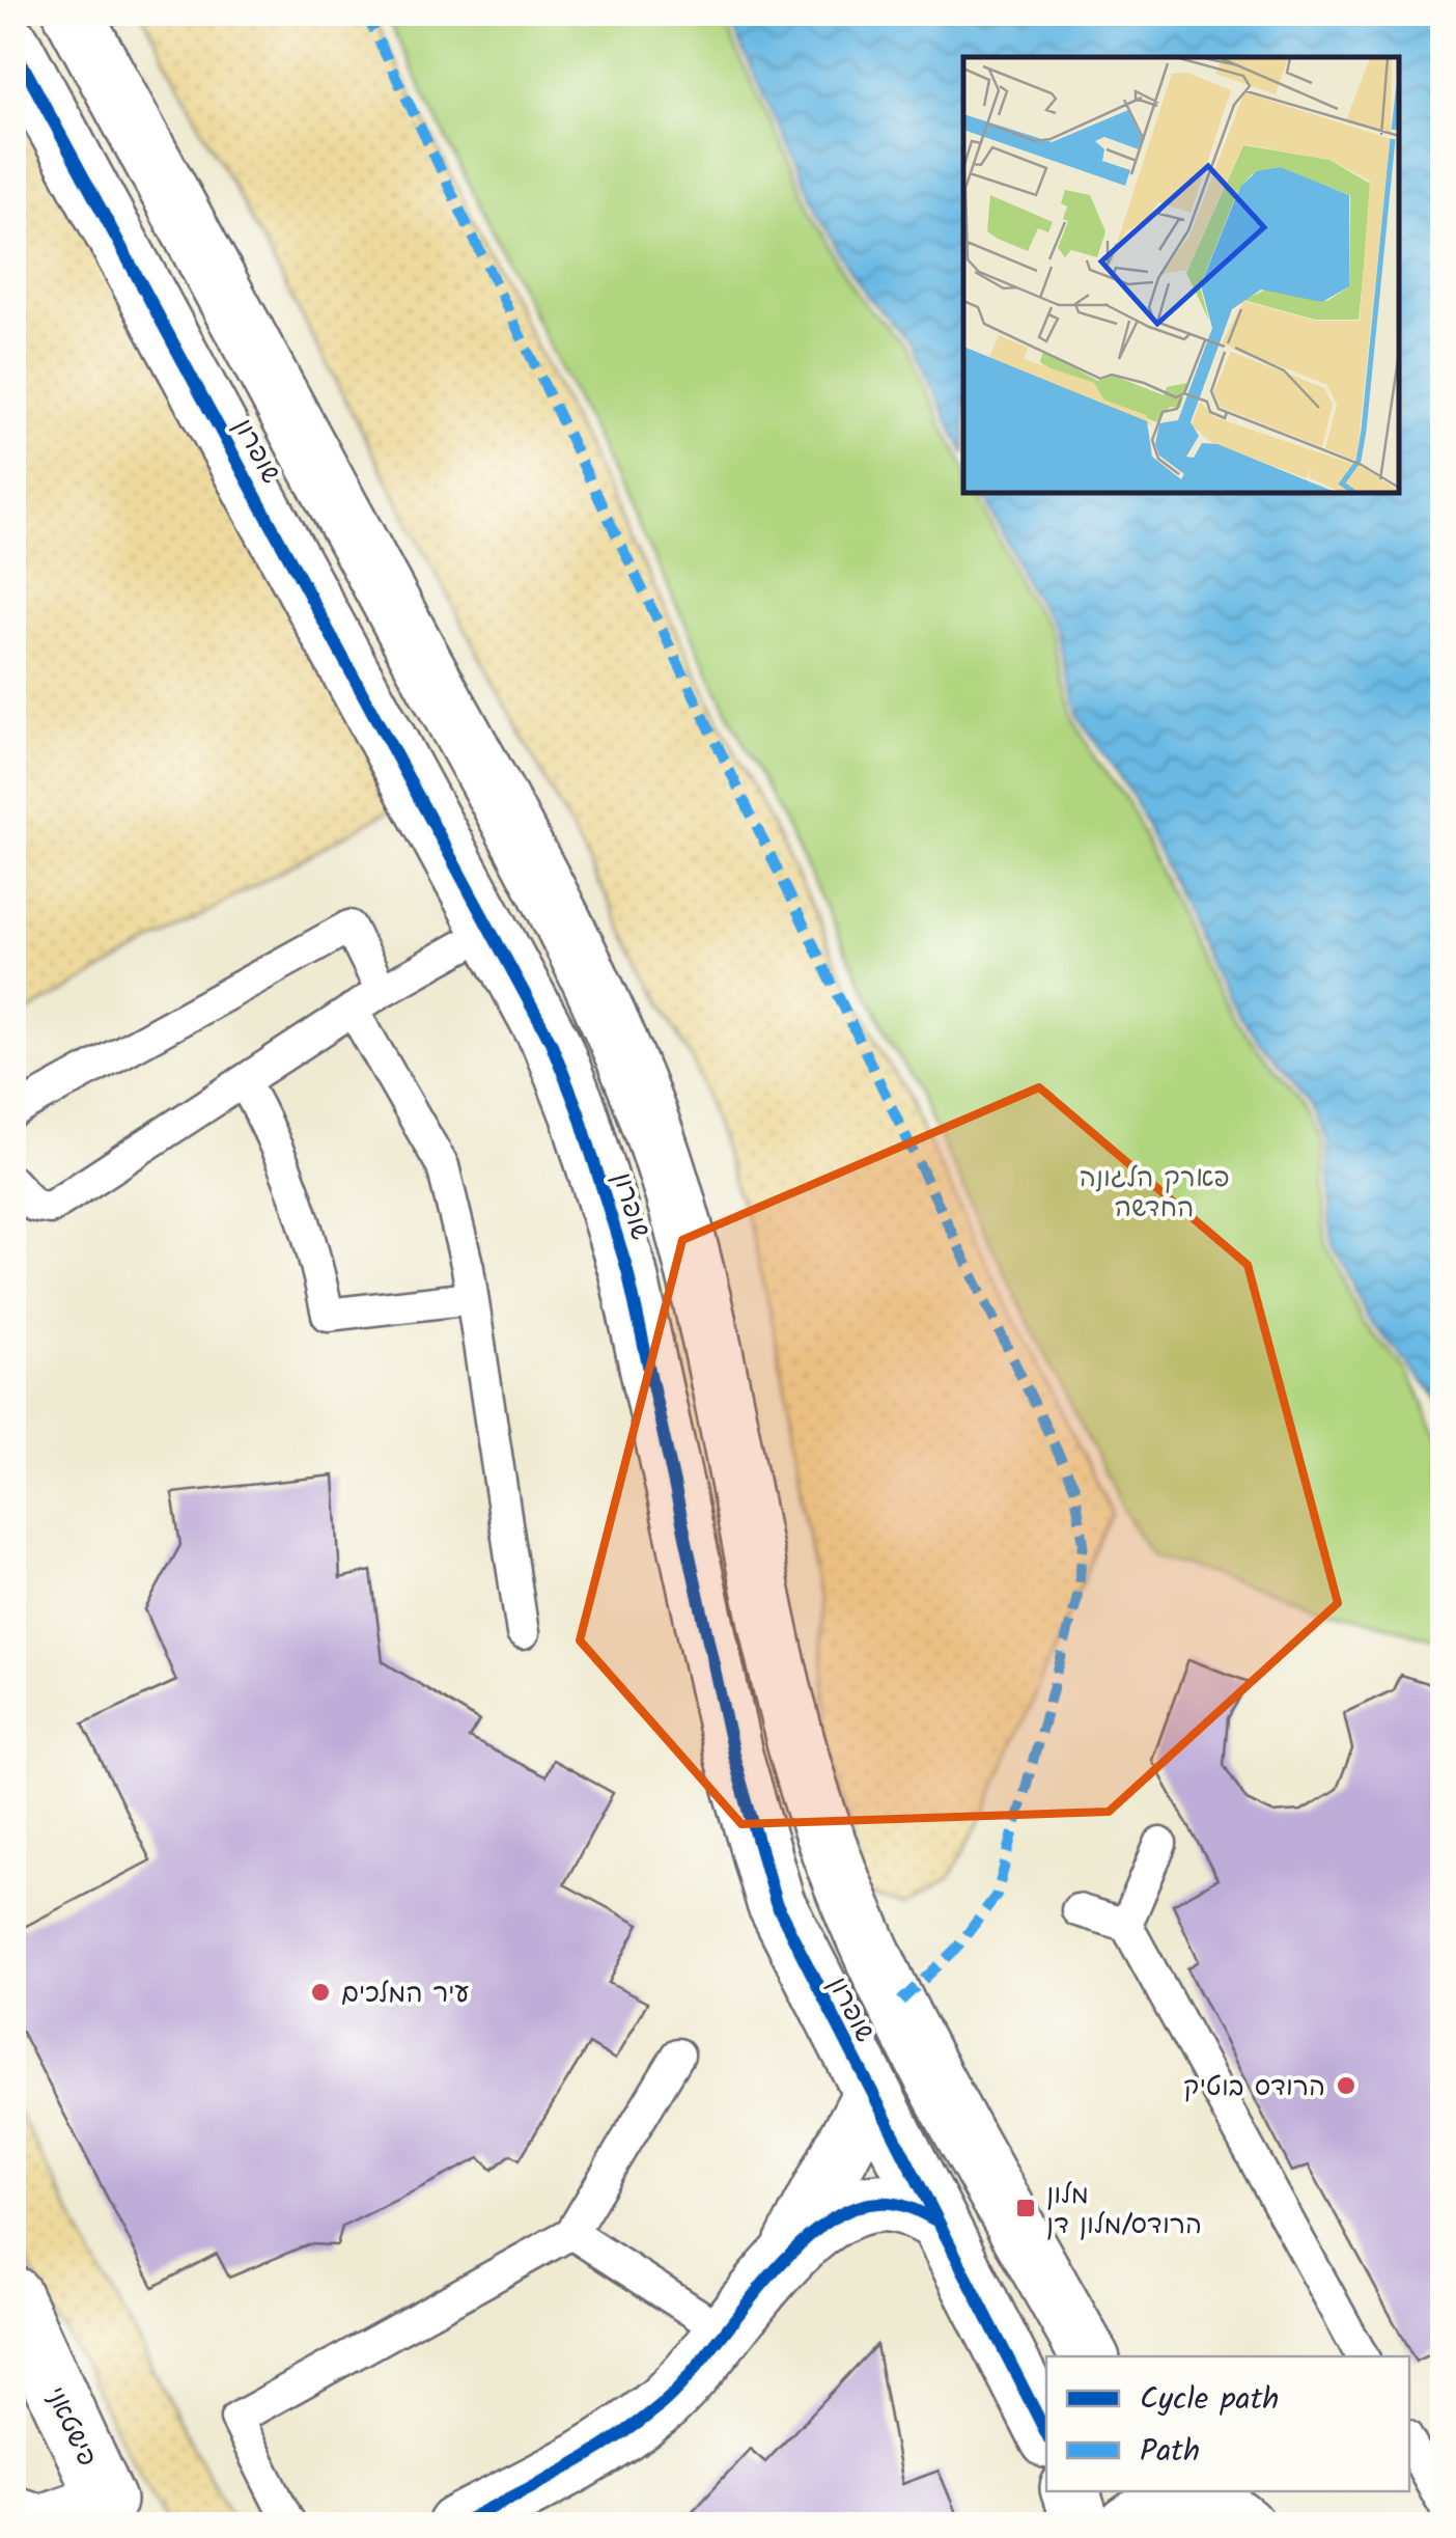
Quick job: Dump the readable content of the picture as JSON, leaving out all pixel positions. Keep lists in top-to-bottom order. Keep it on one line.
{"streets":{"street":["שופרון","פישטאני"]},"parks":["פארק הלגונה החדשה"],"places":{"other":["עיר המלכים","הרודס בוטיק"],"transit":["מלון הרודס/מלון דן"]},"legend":["Cycle path","Path"]}
